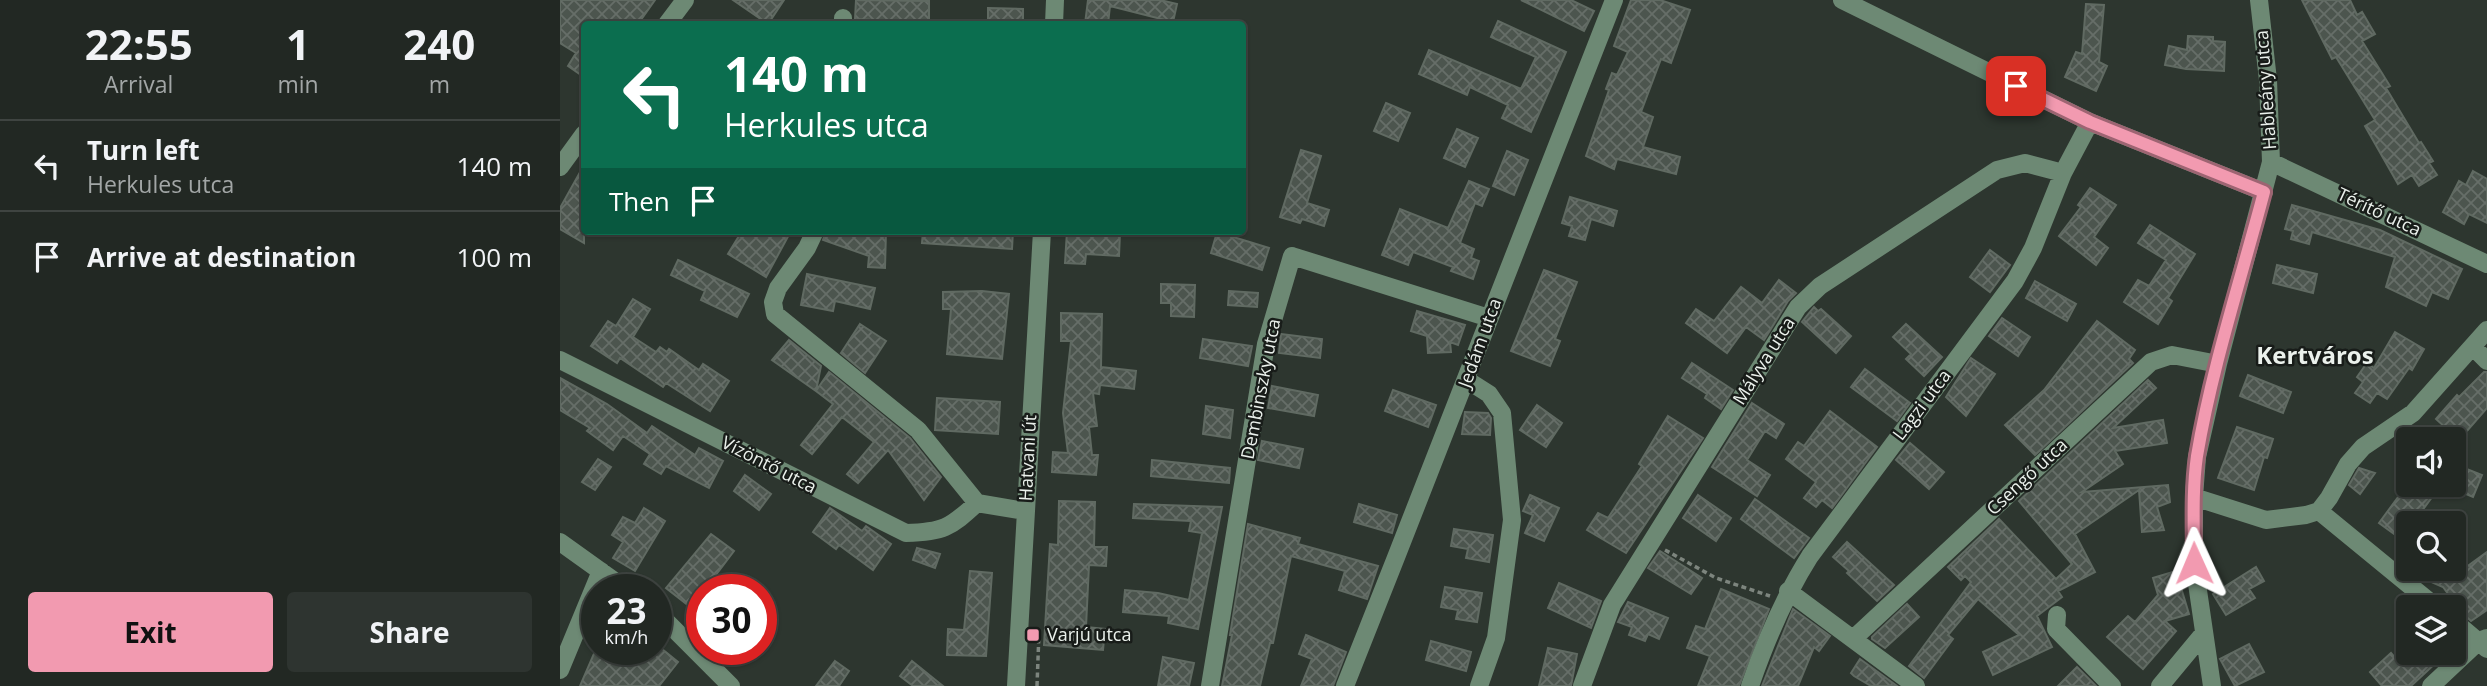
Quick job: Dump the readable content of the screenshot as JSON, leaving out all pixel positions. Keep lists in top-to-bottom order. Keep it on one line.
{"streets":{"street":["Hableány utca","Térítő utca","Jedám utca","Mályva utca","Dembinszky utca","Lagzi utca","Hatvani út","Vízöntő utca","Csengő utca"]},"crossings":[["Hableány utca","Térítő utca"],["Hableány utca","Csengő utca"],["Jedám utca","Dembinszky utca"],["Mályva utca","Lagzi utca"]],"districts":["Kertváros"],"places":{"transit":["Varjú utca"]},"page":{"eta":["22:55","Arrival","1","min","240","m"],"turn":["140 m","Herkules utca"],"list":[{"name":"Turn left","note":"Herkules utca","value":"140 m"},{"name":"Arrive at destination","value":"100 m"}],"then":"Then","speed":"23 km/h","limit":"30","buttons":["Exit","Share"]}}
